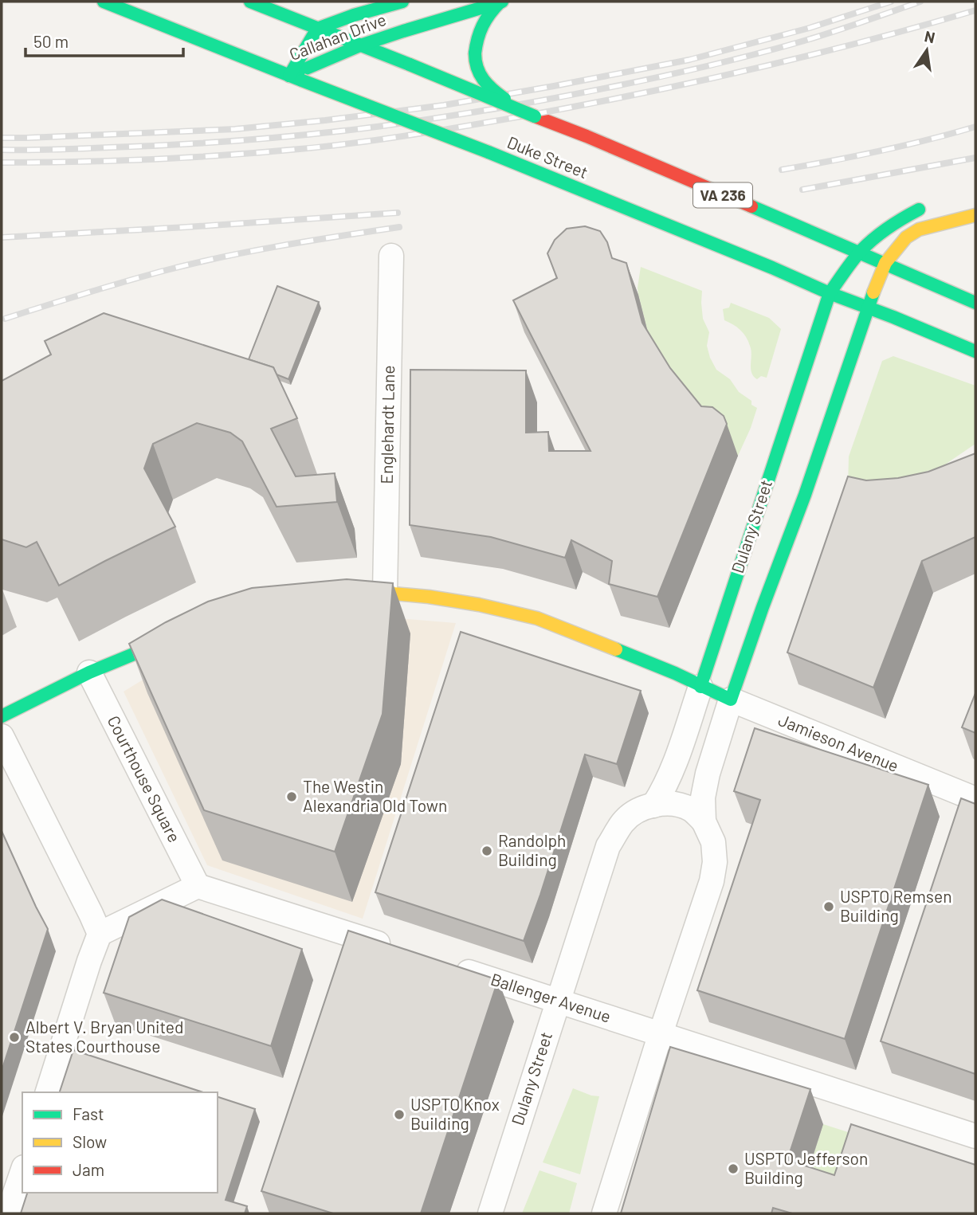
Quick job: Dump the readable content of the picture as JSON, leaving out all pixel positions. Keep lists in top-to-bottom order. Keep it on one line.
{"streets":{"street":["Callahan Drive","Duke Street","VA 236","Englehardt Lane","Dulany Street","Jamieson Avenue","Courthouse Square","Ballenger Avenue"]},"crossings":[["Callahan Drive","Duke Street"],["Duke Street","Dulany Street"],["Englehardt Lane","Jamieson Avenue"],["Dulany Street","Jamieson Avenue"],["Dulany Street","Ballenger Avenue"]],"places":["The Westin Alexandria Old Town","Randolph Building","USPTO Remsen Building","Albert V. Bryan United States Courthouse","USPTO Knox Building","USPTO Jefferson Building"],"legend":["Fast","Slow","Jam"],"scale_bar":"50 m","north":"top"}
